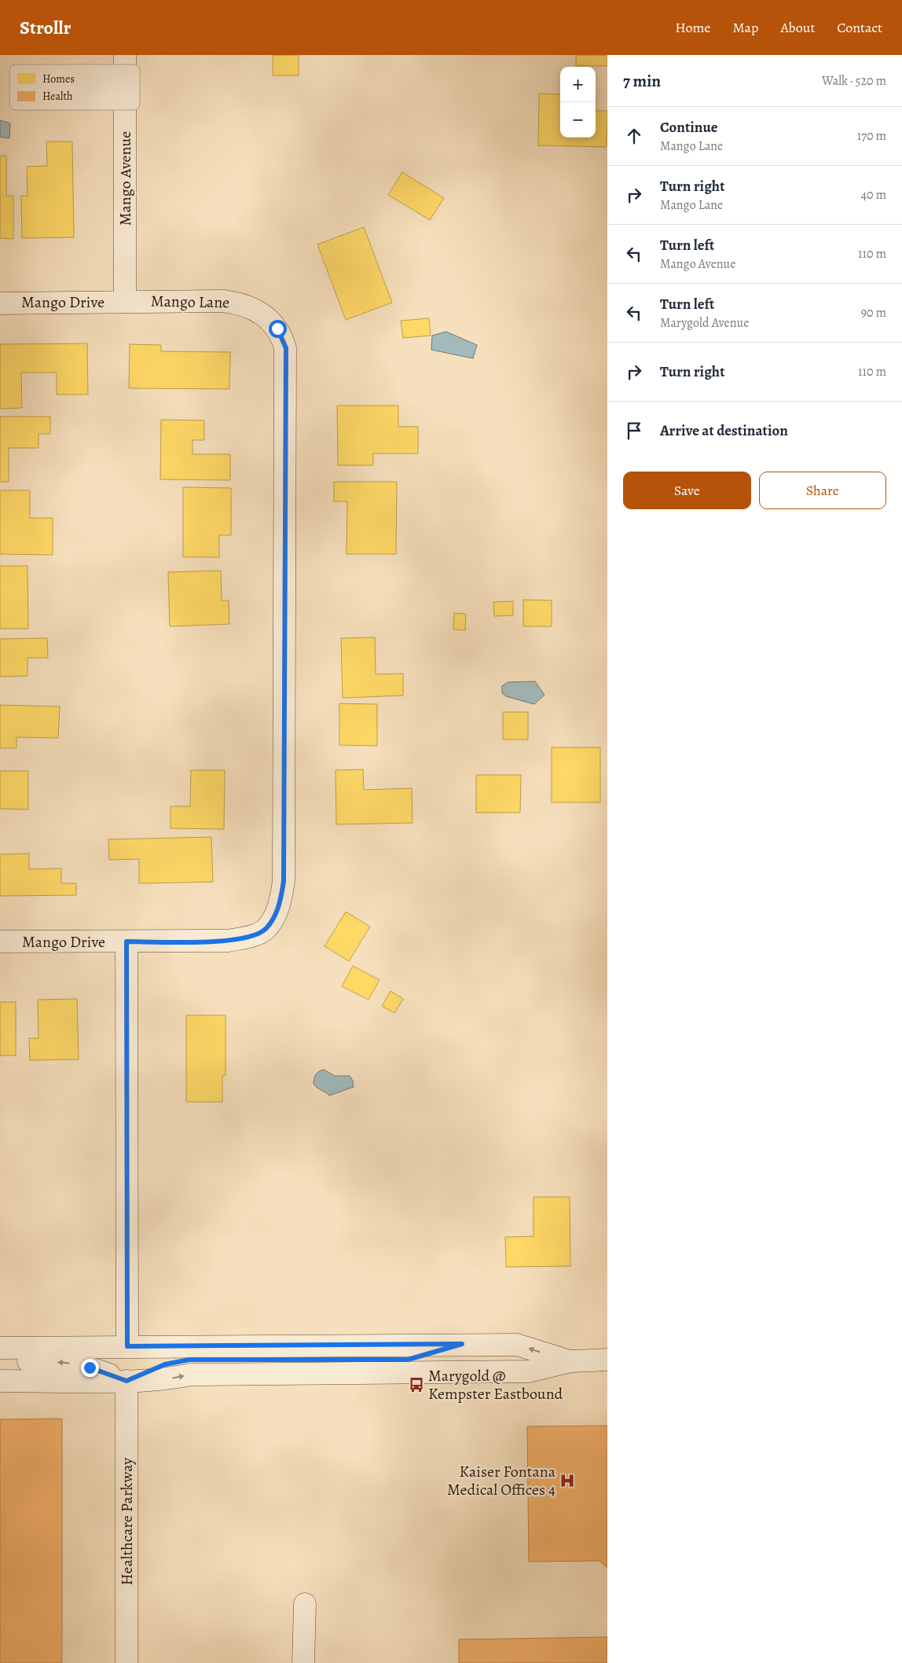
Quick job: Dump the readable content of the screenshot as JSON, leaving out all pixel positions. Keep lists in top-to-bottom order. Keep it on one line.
{"streets":{"street":["Mango Avenue","Mango Drive","Mango Lane","Healthcare Parkway"]},"crossings":[["Mango Avenue","Mango Drive"],["Mango Avenue","Mango Lane"],["Mango Drive","Mango Lane"]],"places":{"bus stop":["Marygold @ Kempster Eastbound"],"hospital":["Kaiser Fontana Medical Offices 4"]},"legend":["Homes","Health"],"page":{"header":"Strollr","nav":["Home","Map","About","Contact"],"heading":["7 min","Walk · 520 m"],"map_buttons":["+","−"],"list":[["Continue","Mango Lane","170 m"],["Turn right","Mango Lane","40 m"],["Turn left","Mango Avenue","110 m"],["Turn left","Marygold Avenue","90 m"],["Turn right","110 m"],"Arrive at destination"],"buttons":["Save","Share"]}}
